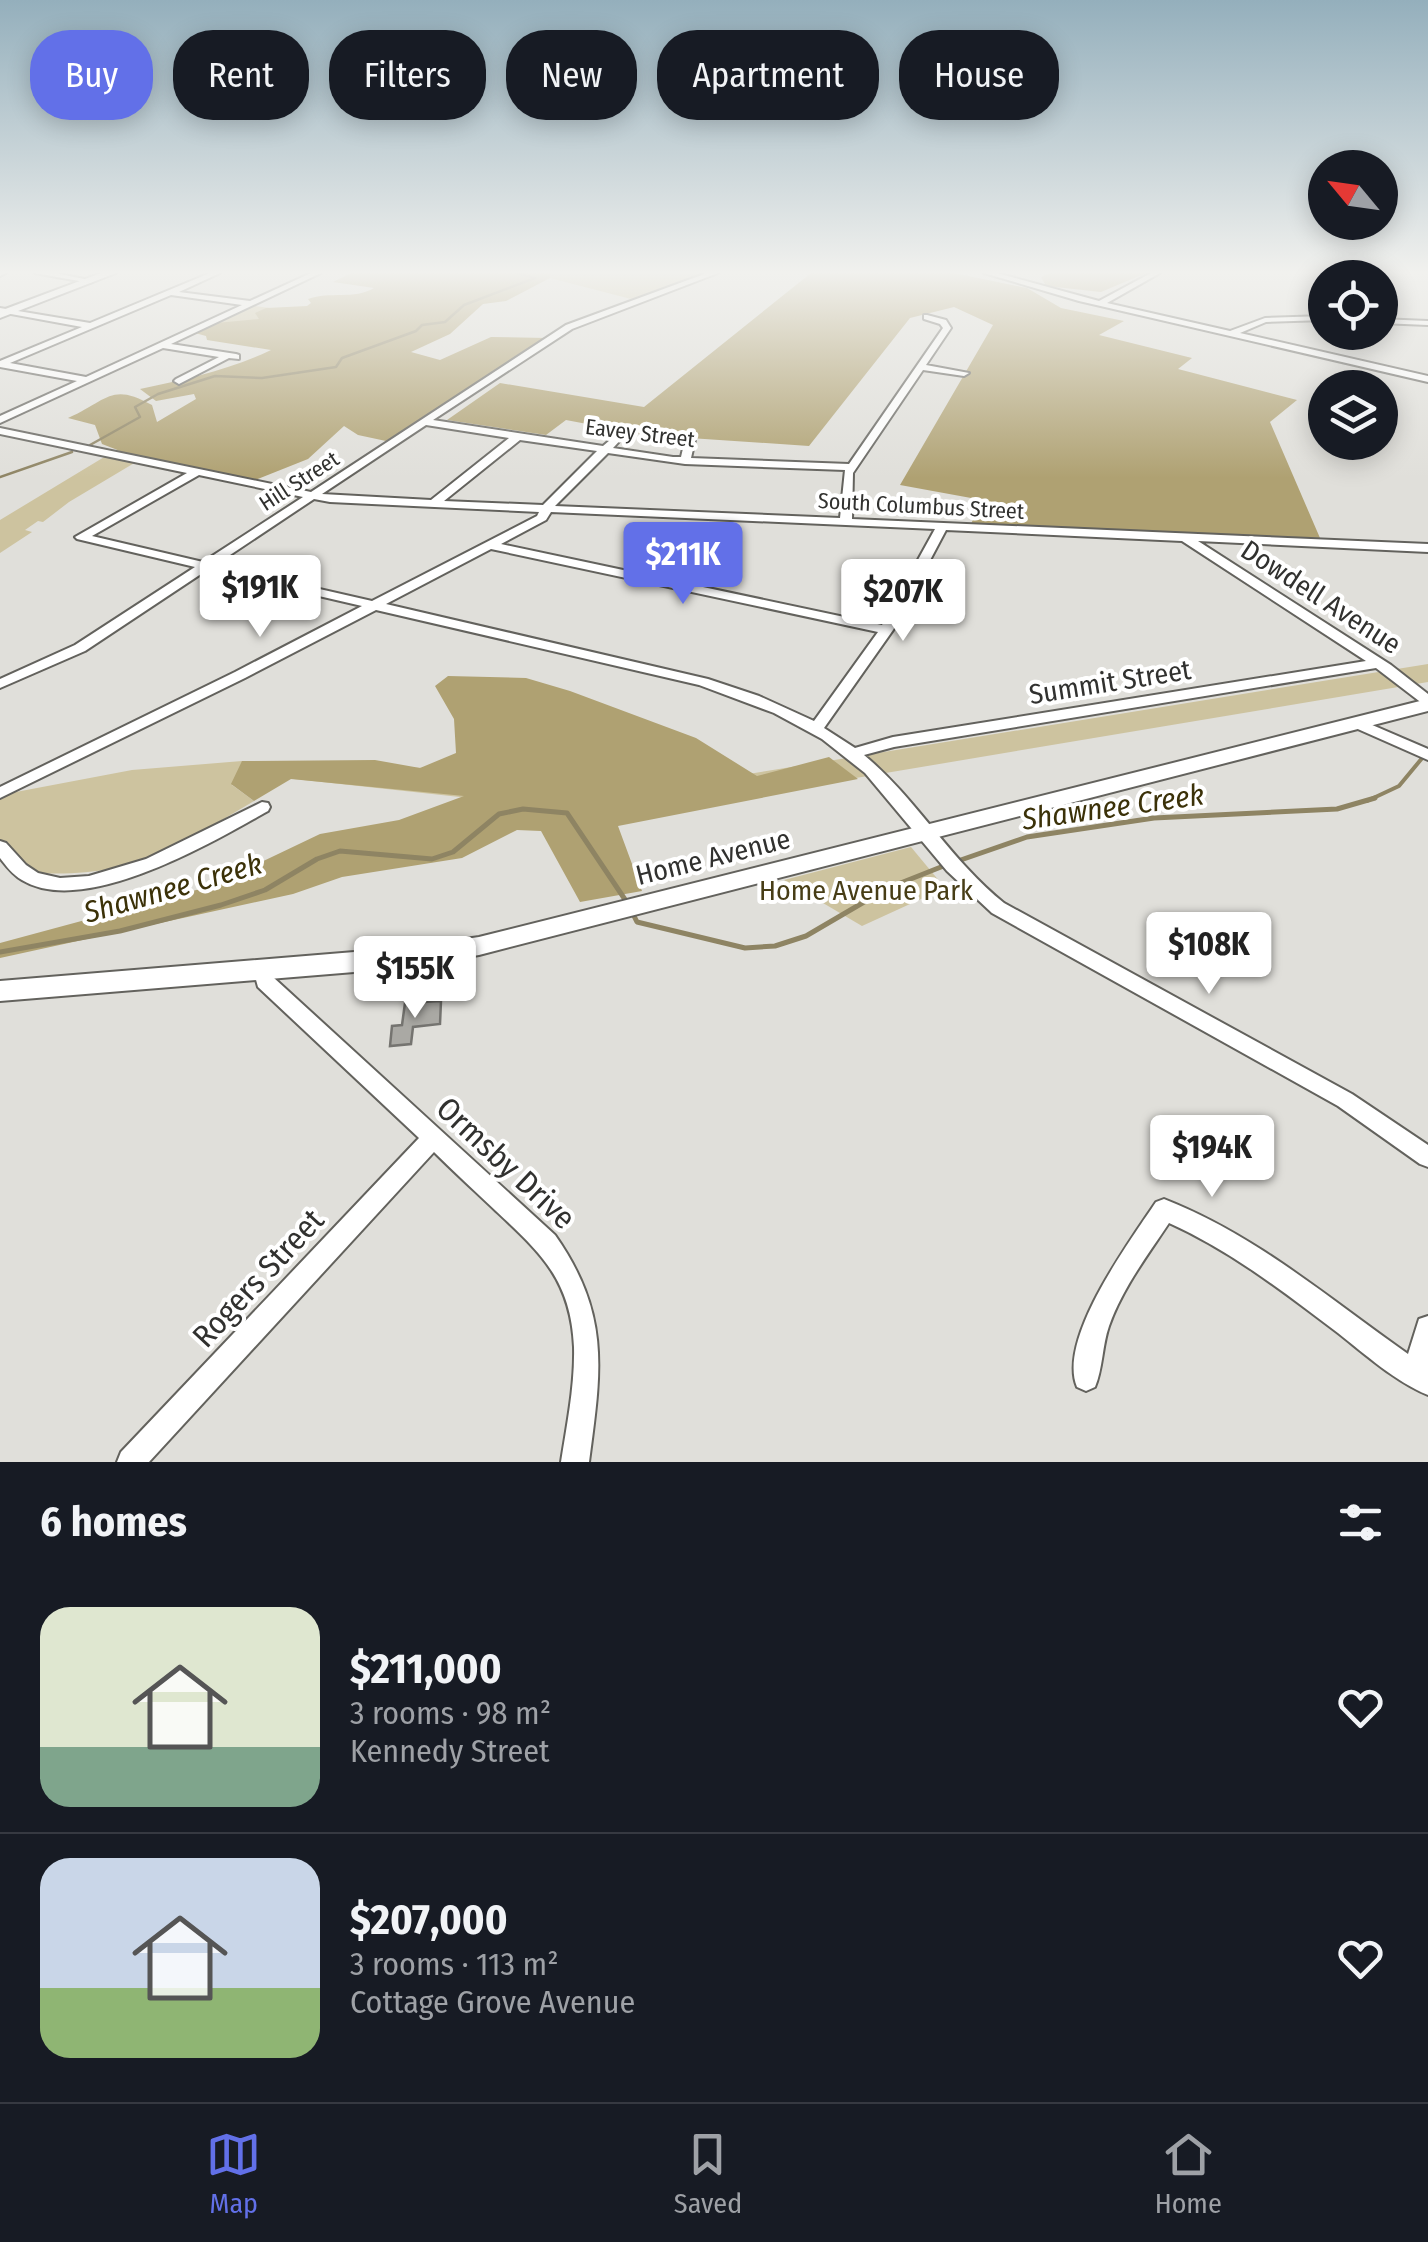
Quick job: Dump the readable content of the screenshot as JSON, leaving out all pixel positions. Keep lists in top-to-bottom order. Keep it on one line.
{"streets":{"main road":["Home Avenue"],"street":["Eavey Street","Hill Street","South Columbus Street","Dowdell Avenue","Summit Street","Ormsby Drive","Rogers Street"]},"crossings":[["Eavey Street","Hill Street"],["Hill Street","South Columbus Street"],["South Columbus Street","Dowdell Avenue"],["Dowdell Avenue","Summit Street"],["Dowdell Avenue","Home Avenue"],["Home Avenue","Ormsby Drive"],["Ormsby Drive","Rogers Street"]],"water":["Shawnee Creek"],"parks":["Home Avenue Park"],"north":"top left","page":{"chip":["Buy","Rent","Filters","New","Apartment","House"],"price":["$211K","$191K","$207K","$108K","$155K","$194K"],"heading":"6 homes","list":[{"name":"$211,000","note":"3 rooms · 98 m² · Kennedy Street"},{"name":"$207,000","note":"3 rooms · 113 m² · Cottage Grove Avenue"}],"tabs":["Map","Saved","Home"]}}
